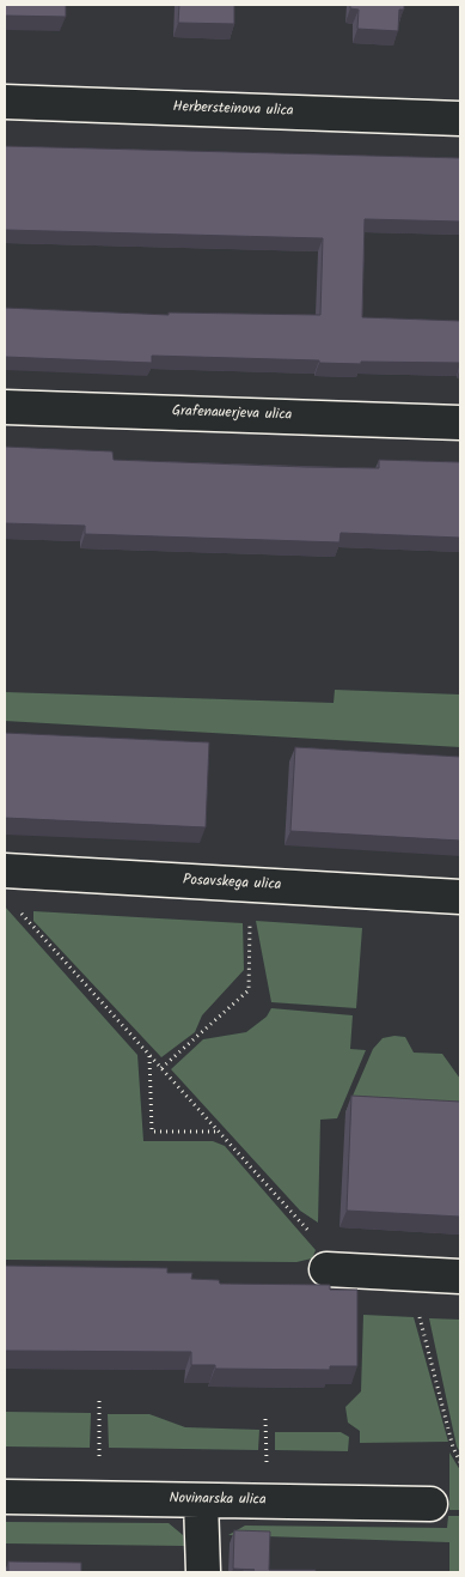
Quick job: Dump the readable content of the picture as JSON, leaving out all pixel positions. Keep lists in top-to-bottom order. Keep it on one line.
{"streets":{"street":["Herbersteinova ulica","Grafenauerjeva ulica","Posavskega ulica","Novinarska ulica"]}}
